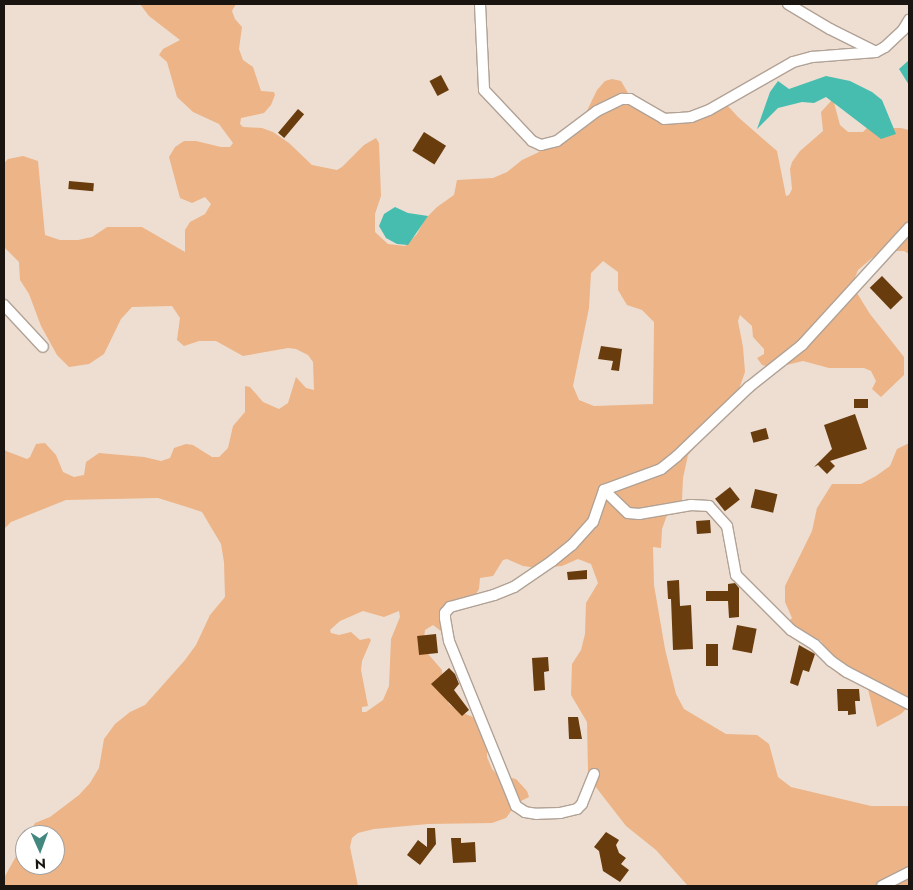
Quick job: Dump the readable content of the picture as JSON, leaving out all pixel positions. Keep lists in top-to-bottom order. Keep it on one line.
{"north":"bottom"}
